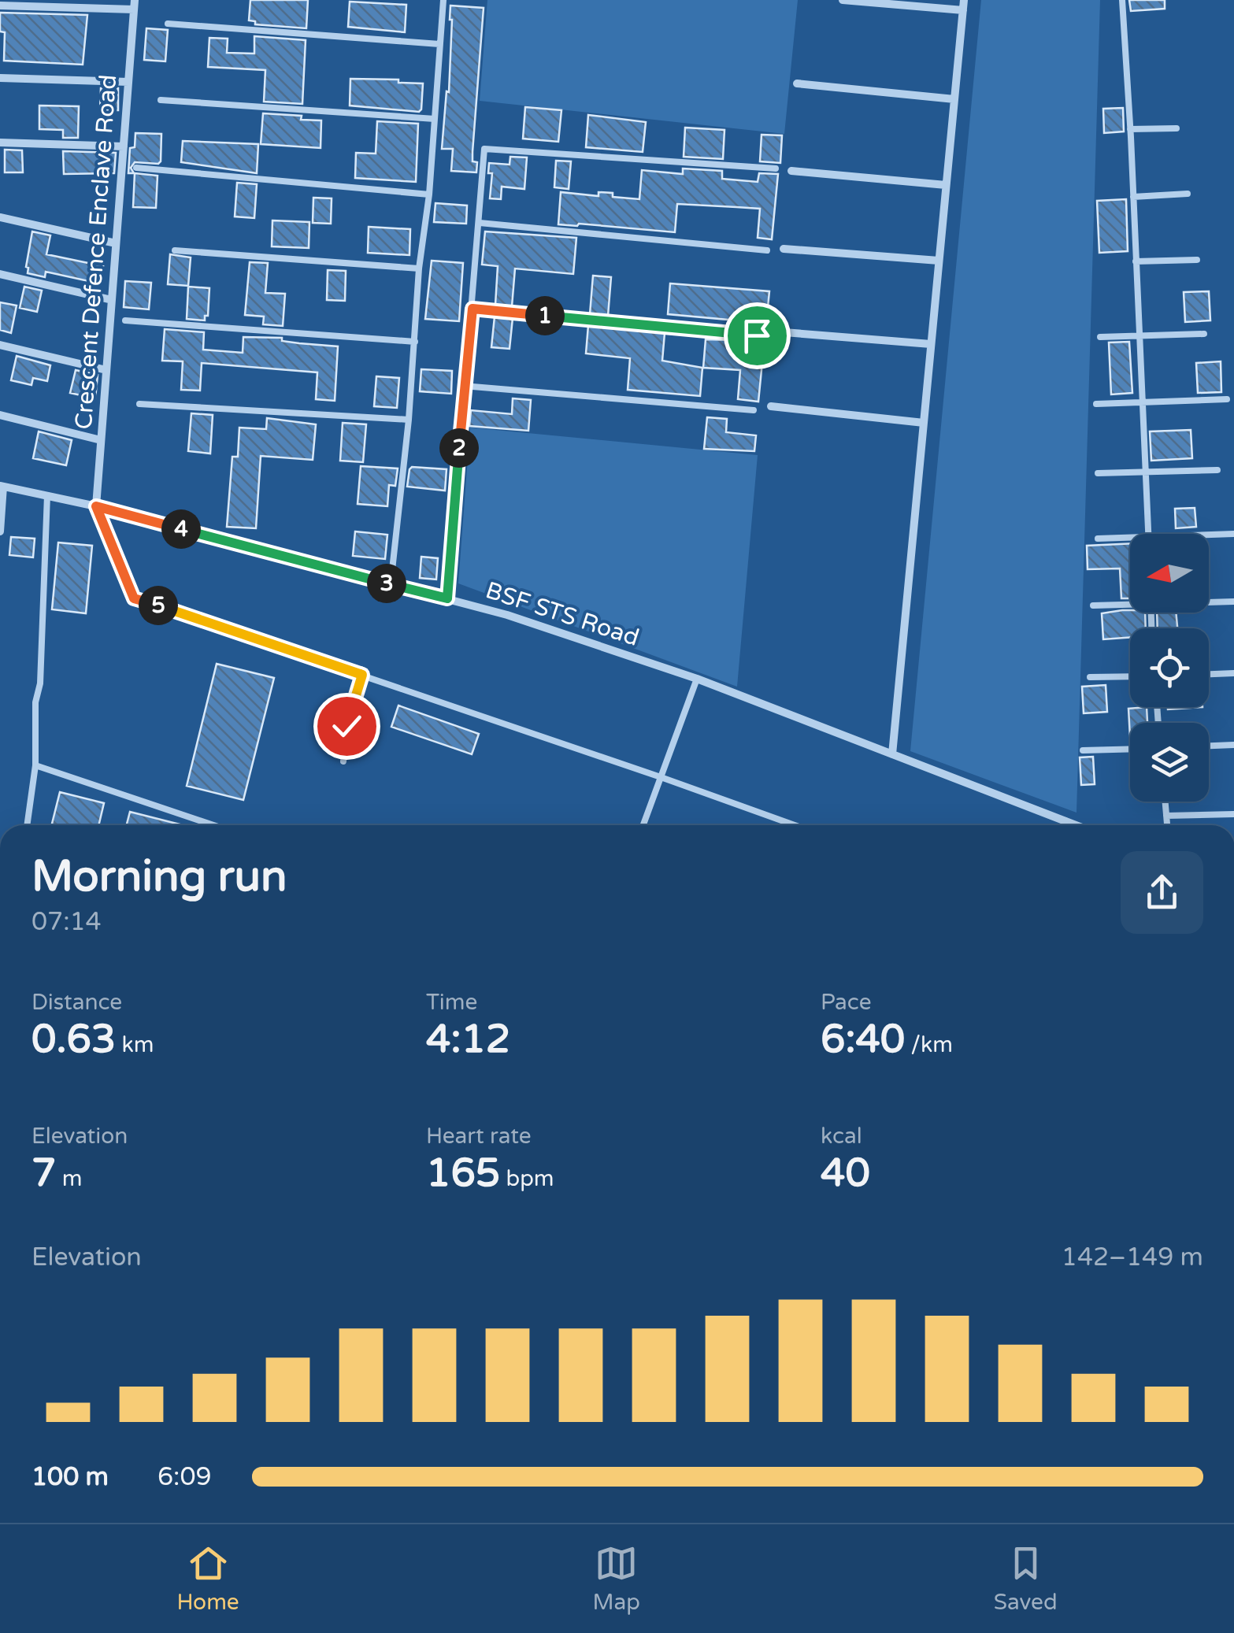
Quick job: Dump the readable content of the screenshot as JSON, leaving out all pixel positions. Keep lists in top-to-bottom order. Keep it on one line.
{"streets":{"street":["Crescent Defence Enclave Road","BSF STS Road"]},"crossings":[["Crescent Defence Enclave Road","BSF STS Road"]],"north":"left","page":{"pins":["1","2","4","3","5"],"heading":["Morning run","07:14"],"stats":[["Distance","0.63 km"],["Time","4:12"],["Pace","6:40 /km"],["Elevation","7 m"],["Heart rate","165 bpm"],["kcal","40"]],"chart":["Elevation","142–149 m"],"list":[{"name":"100 m","note":"6:09"}],"tabs":["Home","Map","Saved"]}}
